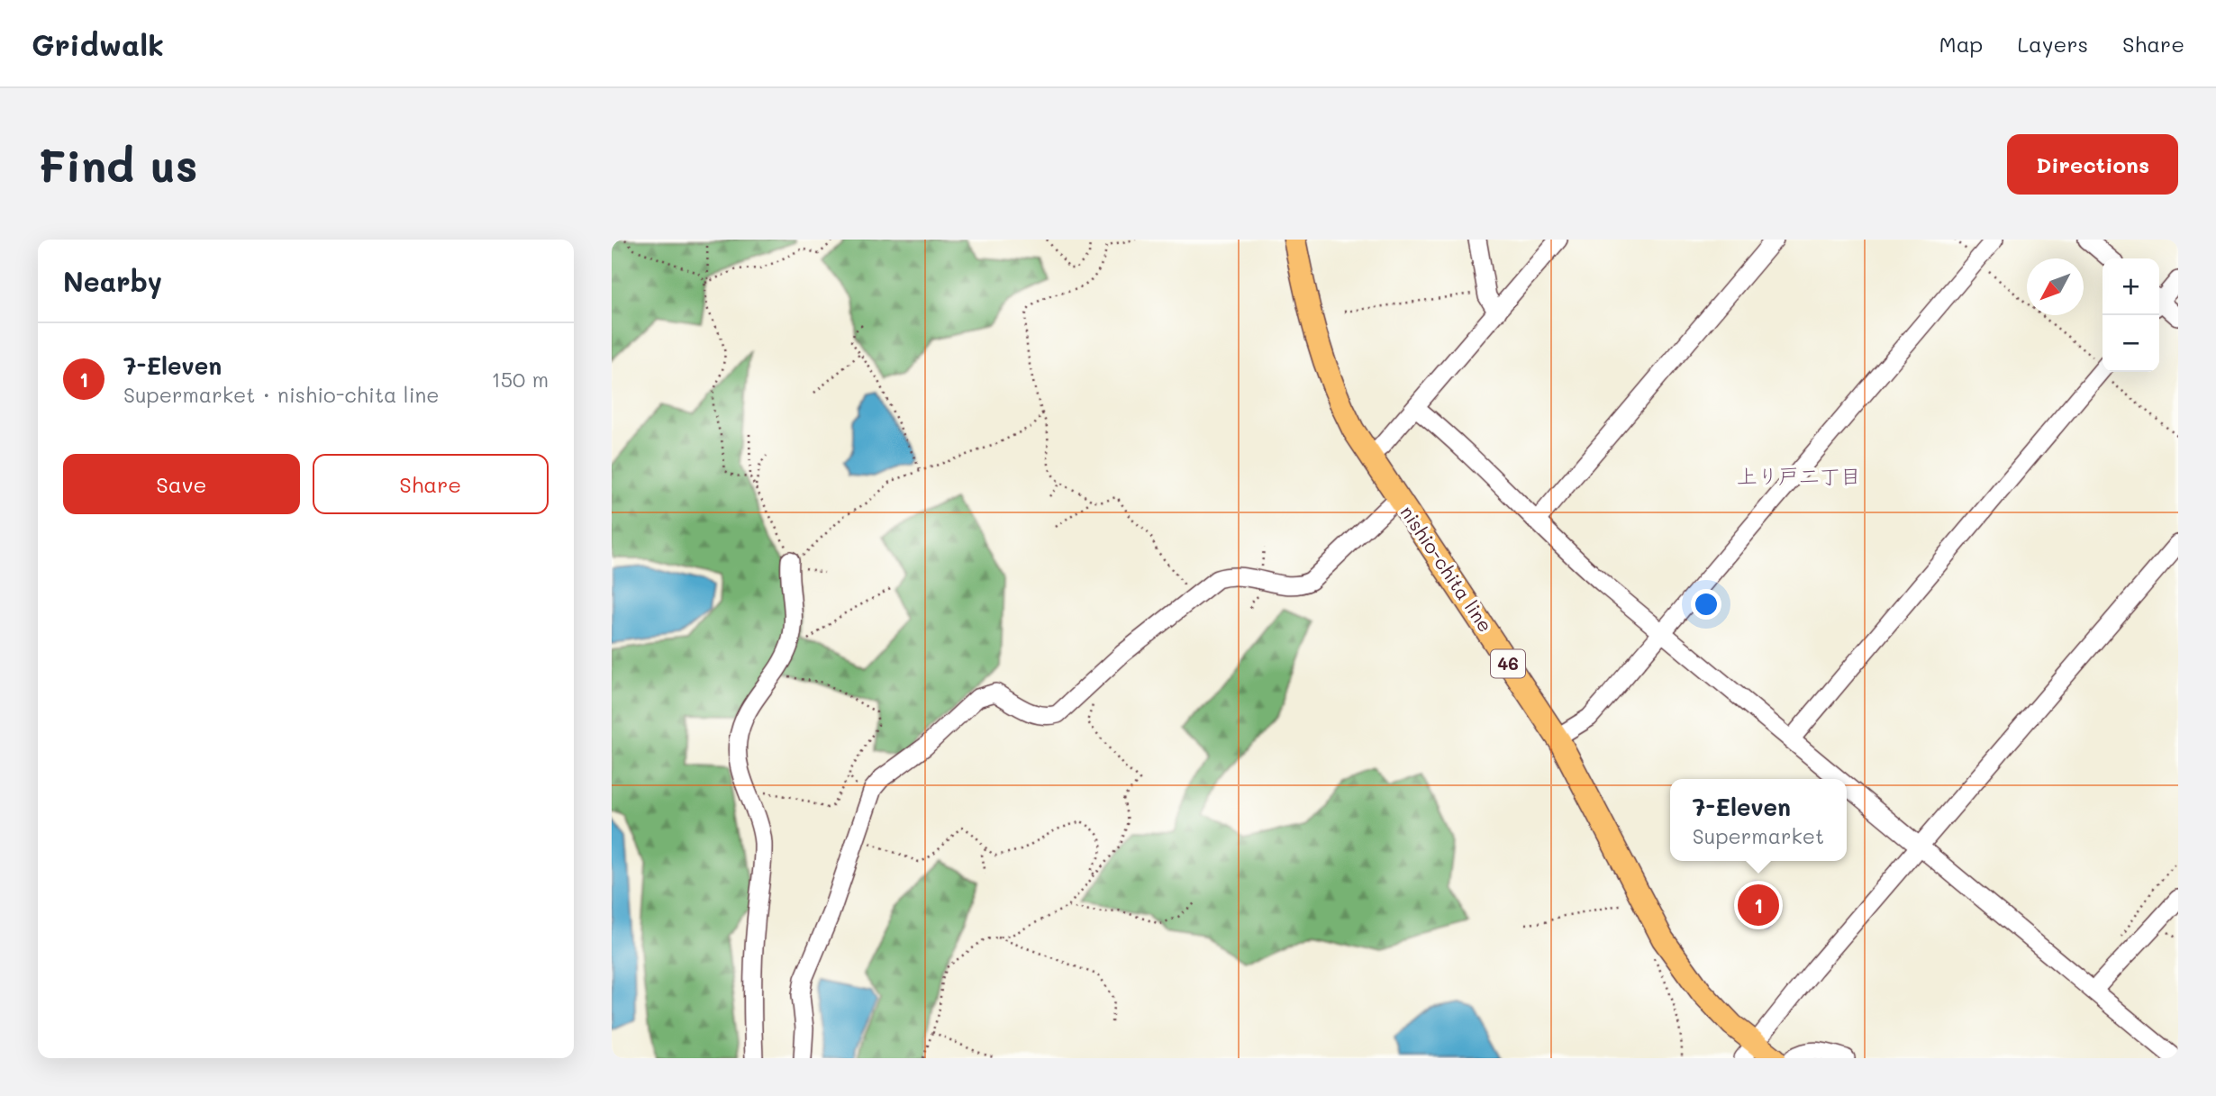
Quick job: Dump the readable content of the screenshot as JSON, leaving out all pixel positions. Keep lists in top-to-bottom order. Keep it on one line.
{"streets":{"main road":["nishio-chita line","46"]},"districts":["上り戸二丁目"],"north":"bottom left","page":{"header":"Gridwalk","nav":["Map","Layers","Share"],"buttons":["Directions",["Save","Share"]],"title":"Find us","heading":"Nearby","map_buttons":["+","−"],"list":[{"mark":"1","name":"7-Eleven","note":"Supermarket · nishio-chita line","value":"150 m"}],"popup":["7-Eleven","Supermarket"],"pins":"1"}}
